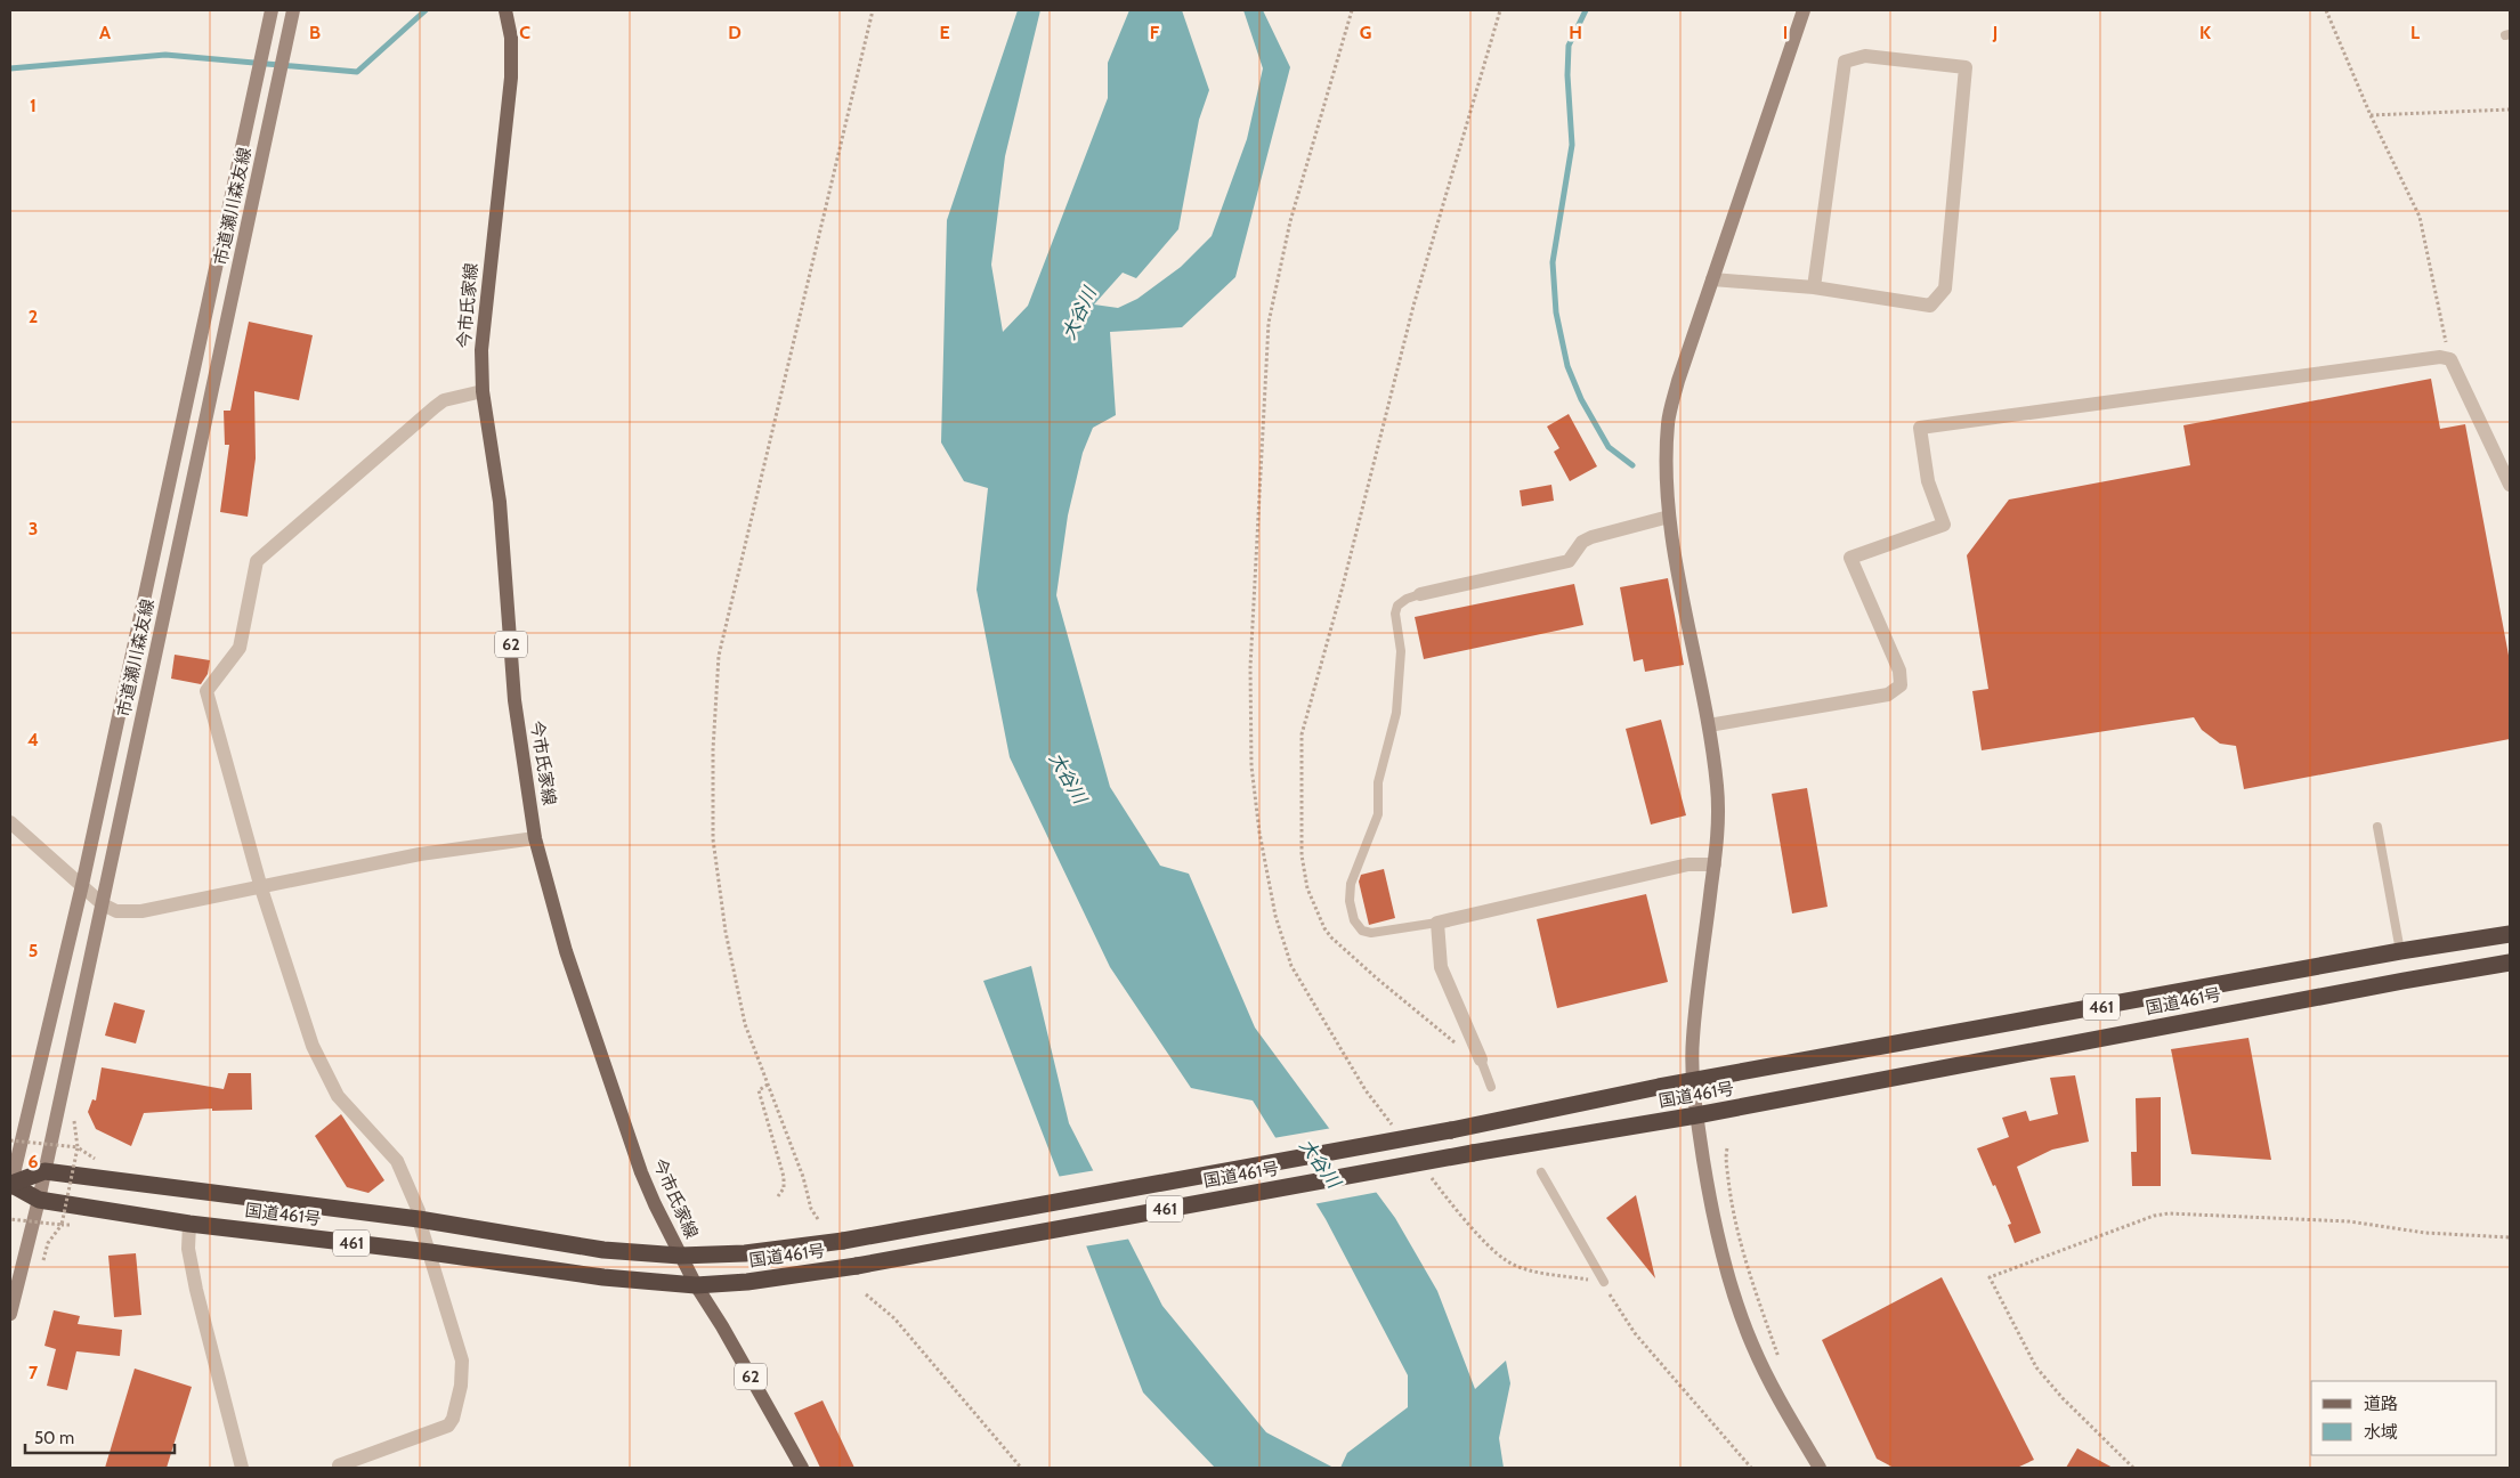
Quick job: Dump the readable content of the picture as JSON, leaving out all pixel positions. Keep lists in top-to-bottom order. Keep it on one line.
{"streets":{"highway":["国道461号","461"],"main road":["今市氏家線","62"],"street":["市道瀬川森友線"]},"crossings":[["市道瀬川森友線","国道461号"],["今市氏家線","国道461号"]],"water":["大谷川"],"legend":["道路","水域"],"scale_bar":"50 m","grid":{"columns":["A","B","C","D","E","F","G","H","I","J","K","L"],"rows":["1","2","3","4","5","6","7"]}}
